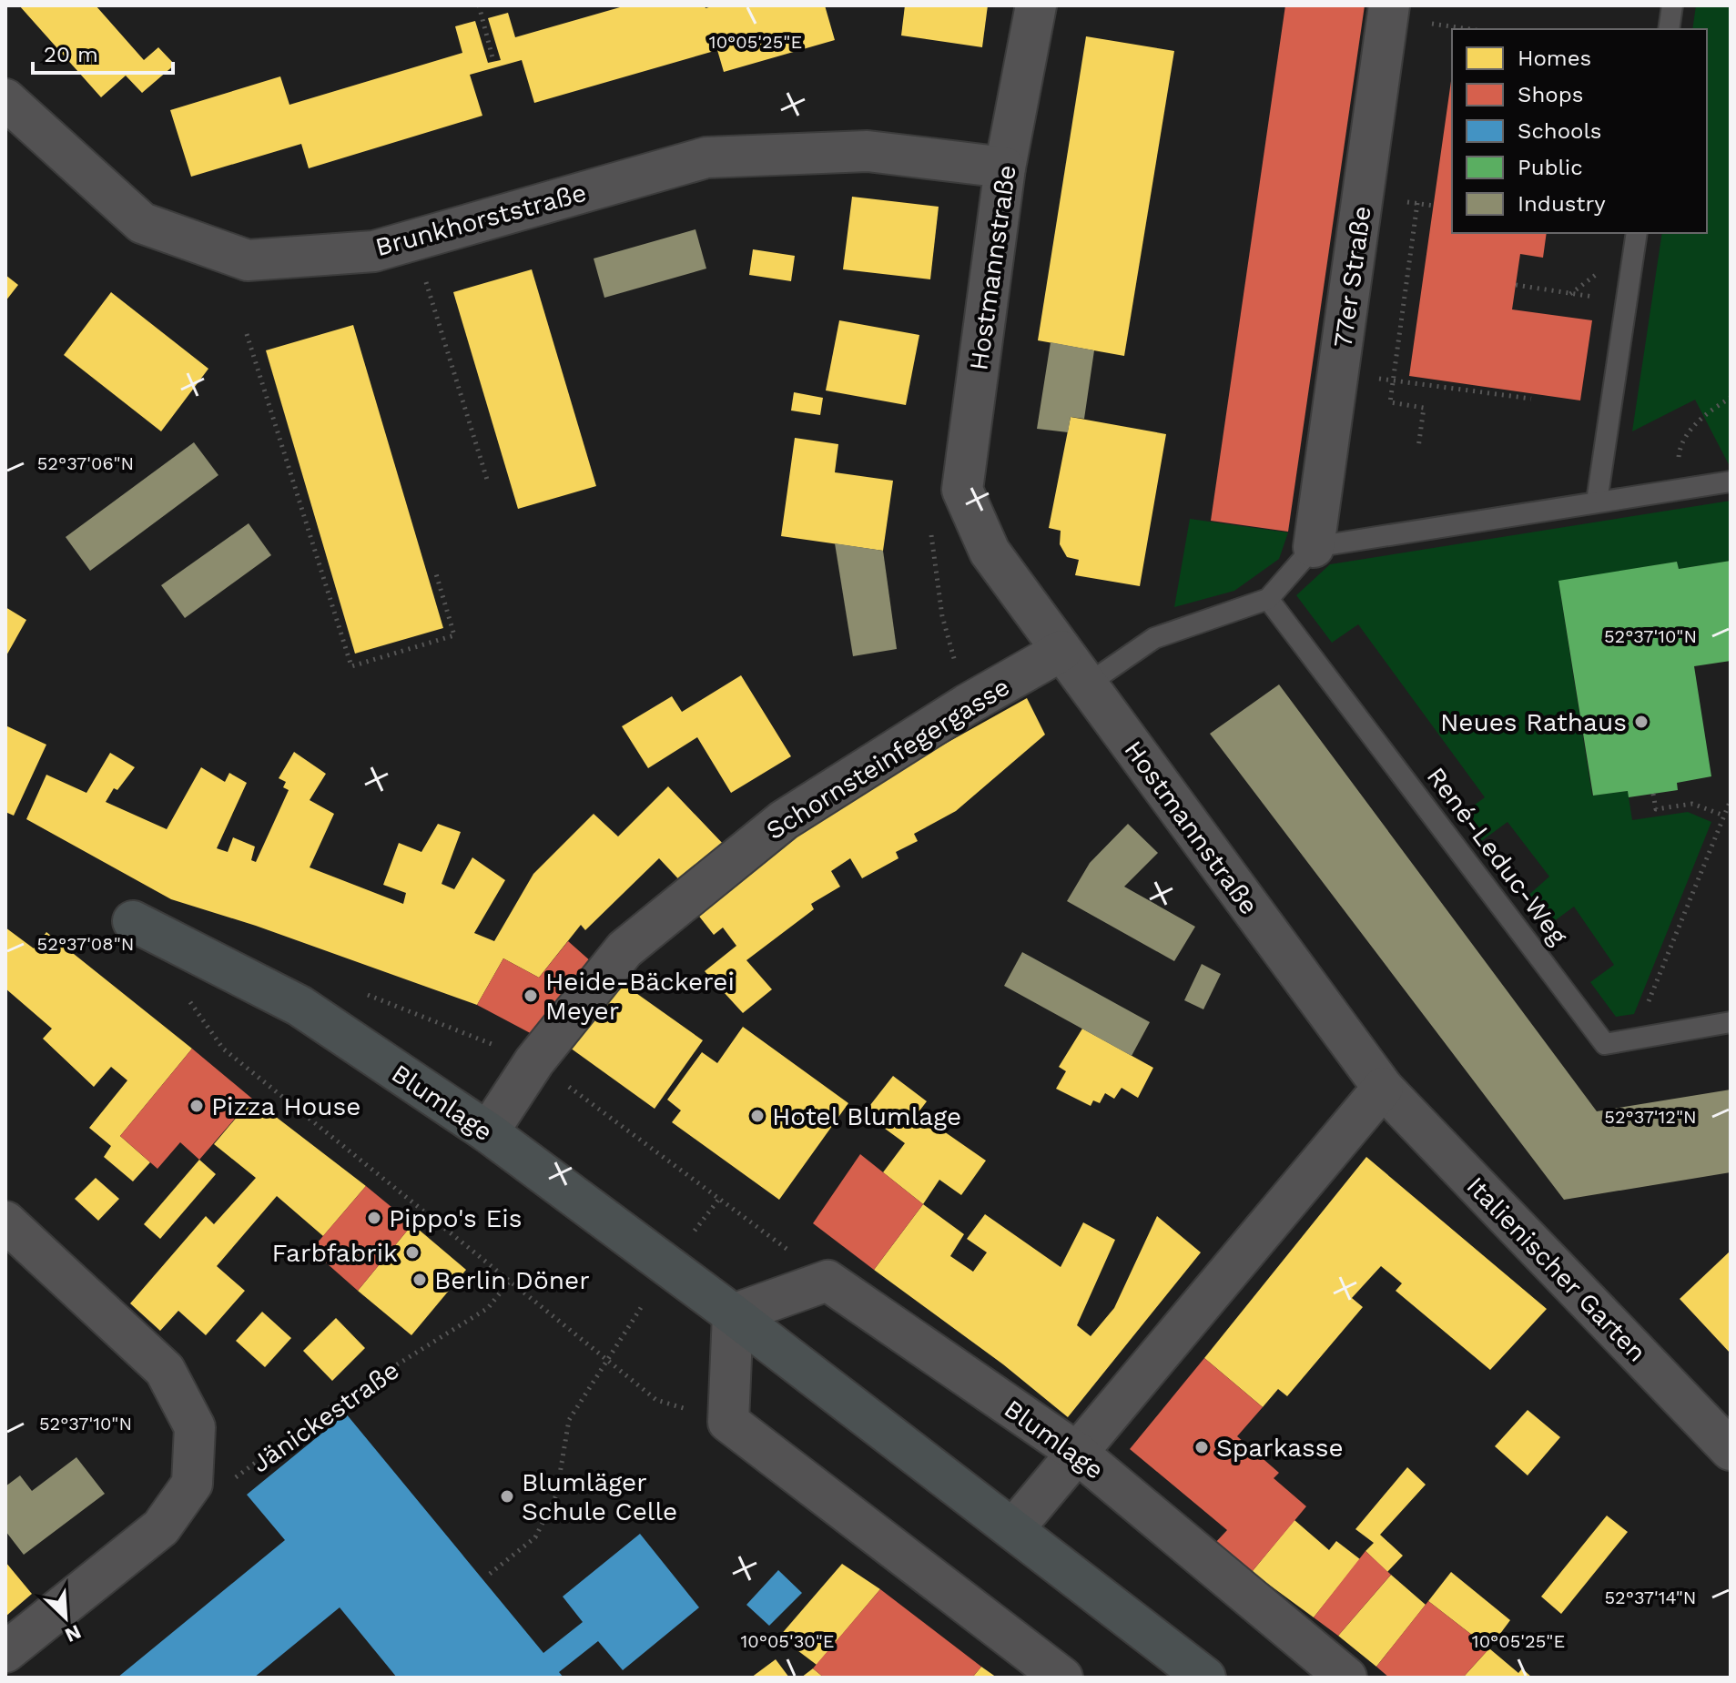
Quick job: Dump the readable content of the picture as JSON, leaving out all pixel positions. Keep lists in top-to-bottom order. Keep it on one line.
{"streets":{"main road":["Blumlage"],"street":["Brunkhorststraße","Hostmannstraße","77er Straße","Schornsteinfegergasse","Italienischer Garten"],"lane":["René-Leduc-Weg"],"path":["Jänickestraße"]},"crossings":[["Brunkhorststraße","Hostmannstraße"],["Hostmannstraße","Schornsteinfegergasse"],["Hostmannstraße","Italienischer Garten"],["Schornsteinfegergasse","Blumlage"]],"places":["Neues Rathaus","Heide-Bäckerei Meyer","Pizza House","Hotel Blumlage","Pippo's Eis","Farbfabrik","Berlin Döner","Sparkasse","Blumläger Schule Celle"],"legend":["Homes","Shops","Schools","Public","Industry"],"scale_bar":"20 m","north":"bottom right","coordinates":["10°05'25\"E","52°37'06\"N","52°37'10\"N","52°37'08\"N","52°37'12\"N","52°37'14\"N","10°05'30\"E"]}
